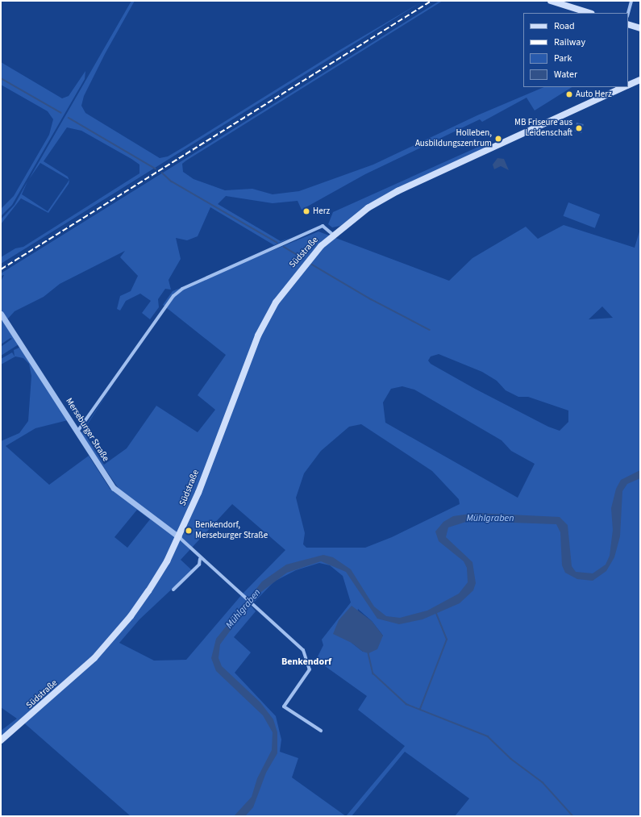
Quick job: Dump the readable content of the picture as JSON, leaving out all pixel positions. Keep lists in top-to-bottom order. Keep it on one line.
{"streets":{"main road":["Südstraße"],"street":["Merseburger Straße"]},"crossings":[["Südstraße","Merseburger Straße"]],"districts":["Benkendorf"],"water":["Mühlgraben"],"places":["Auto Herz","MB Friseure aus Leidenschaft","Holleben, Ausbildungszentrum","Herz","Benkendorf, Merseburger Straße"],"legend":["Road","Railway","Park","Water"]}
